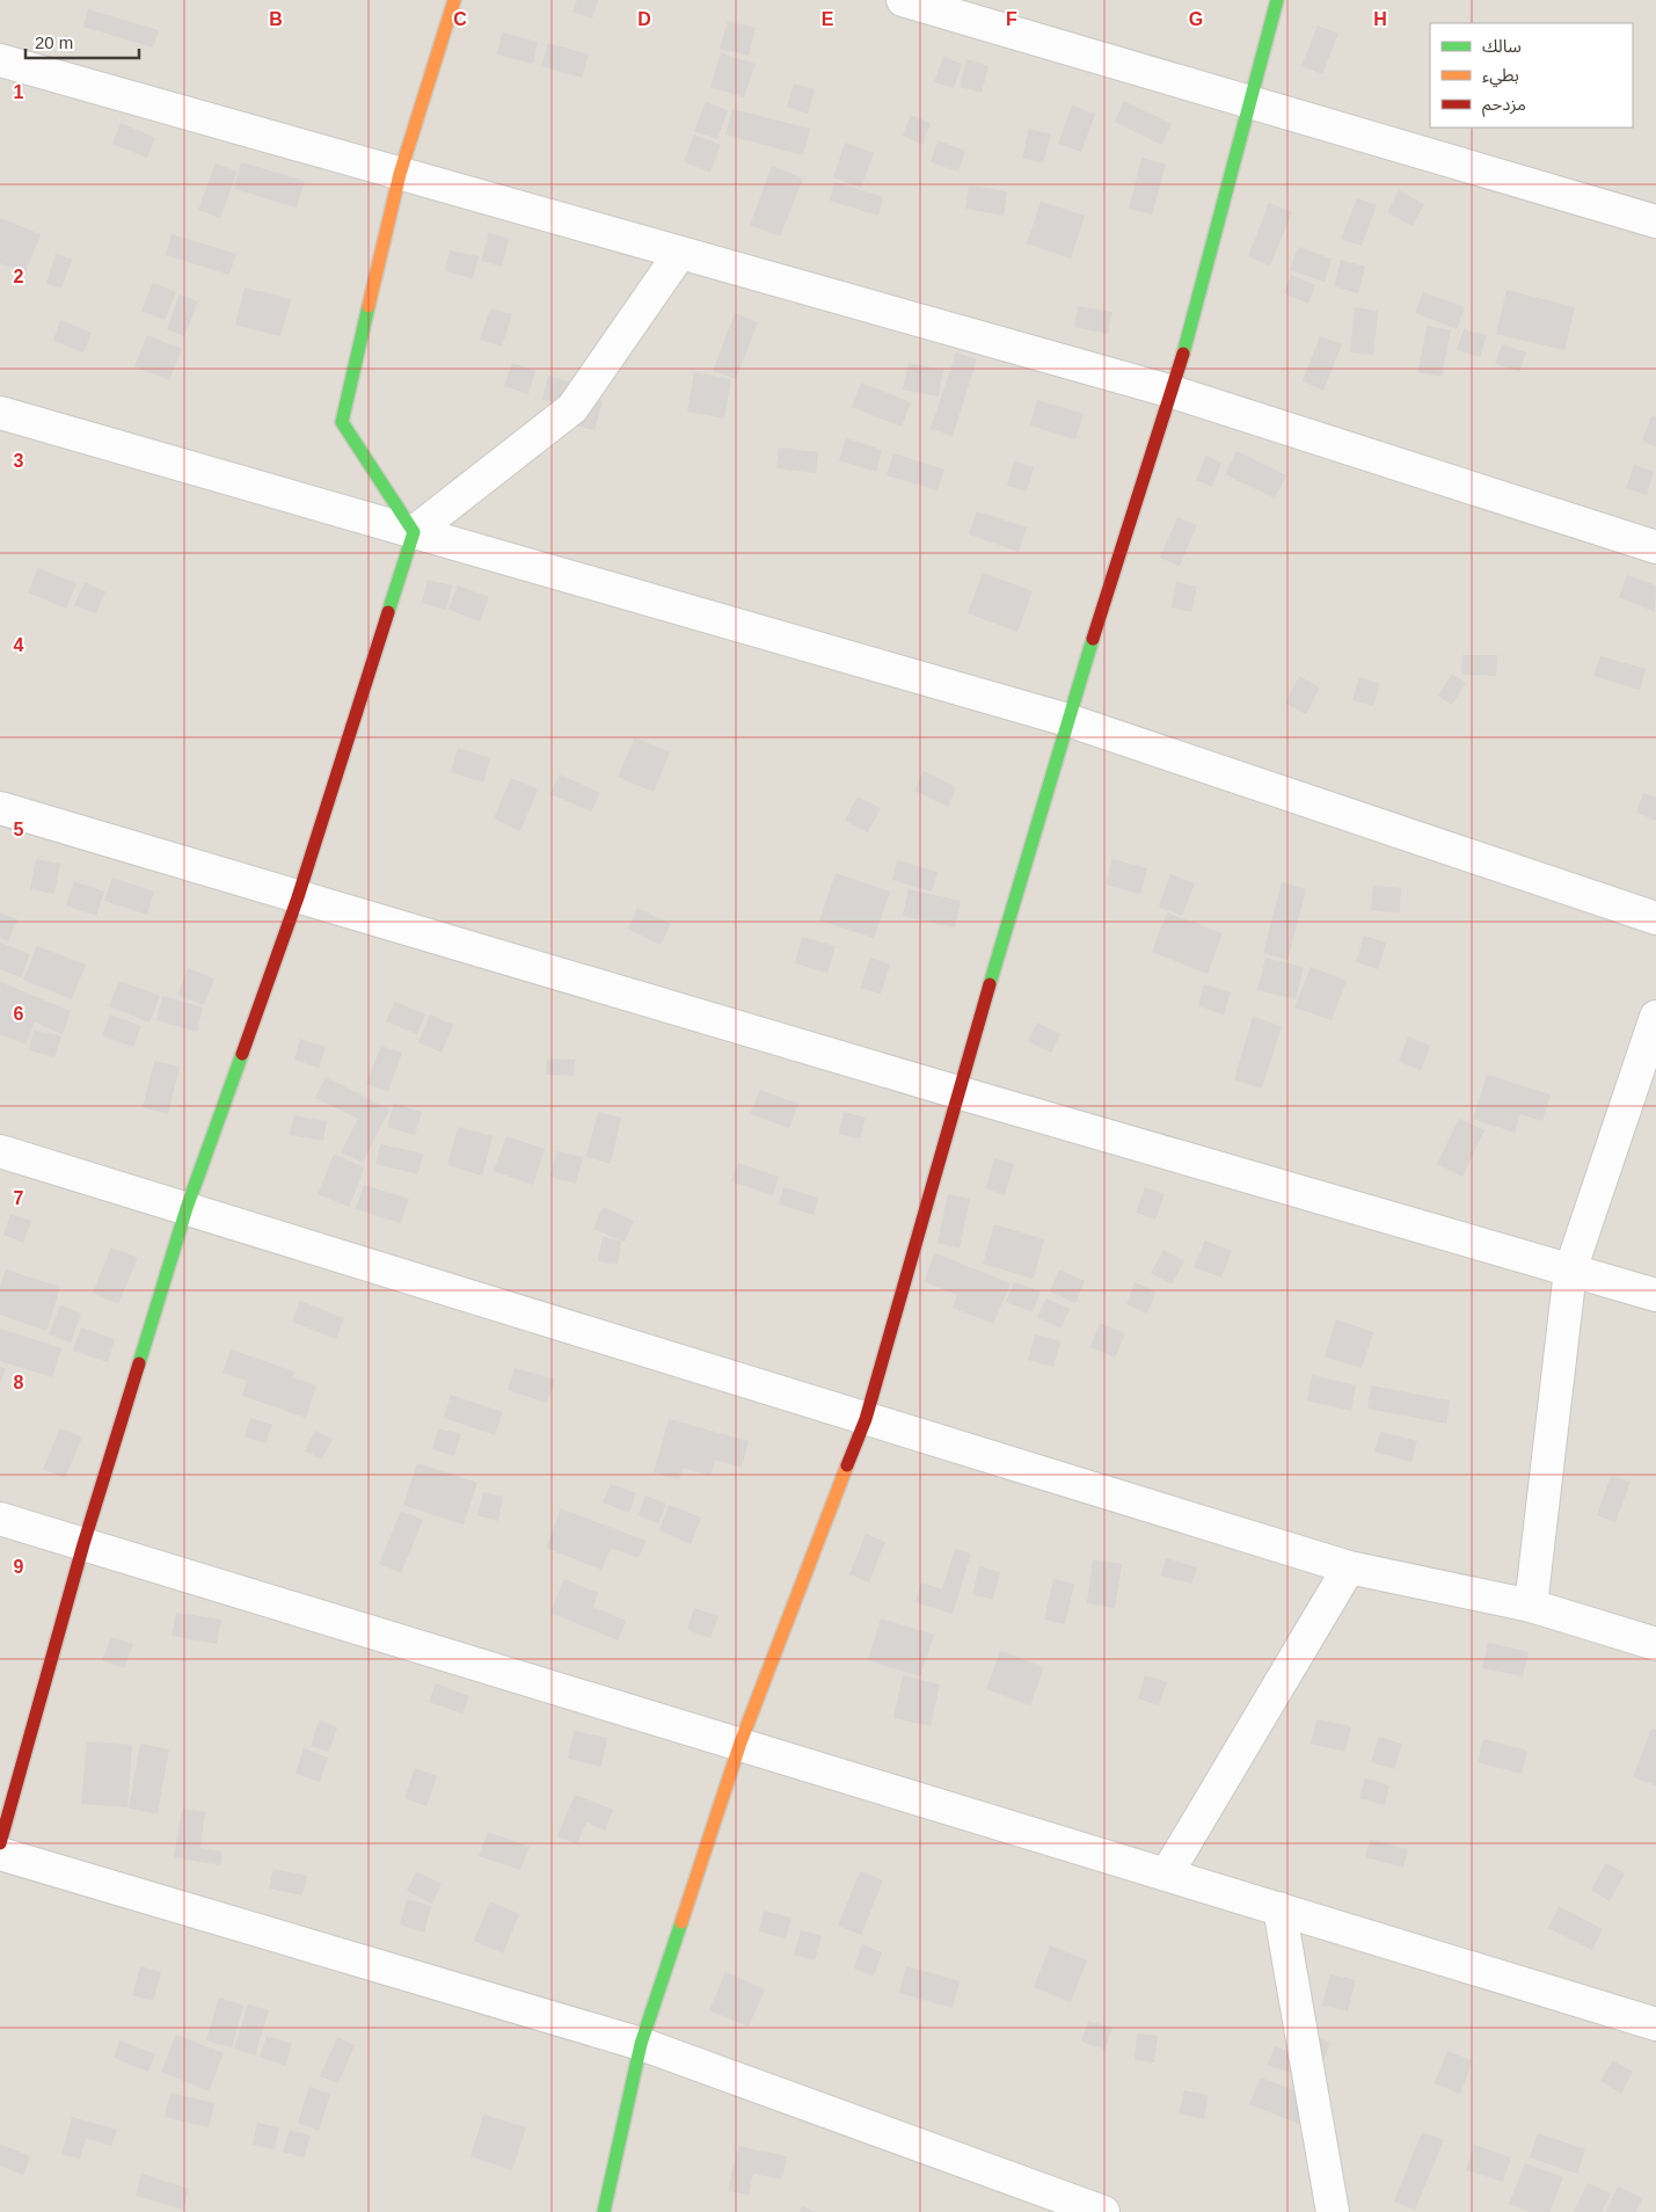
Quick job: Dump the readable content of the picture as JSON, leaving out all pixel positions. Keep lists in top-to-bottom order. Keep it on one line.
{"legend":["سالك","بطيء","مزدحم"],"scale_bar":"20 m","grid":{"columns":["B","C","D","E","F","G","H"],"rows":["1","2","3","4","5","6","7","8","9"]}}
